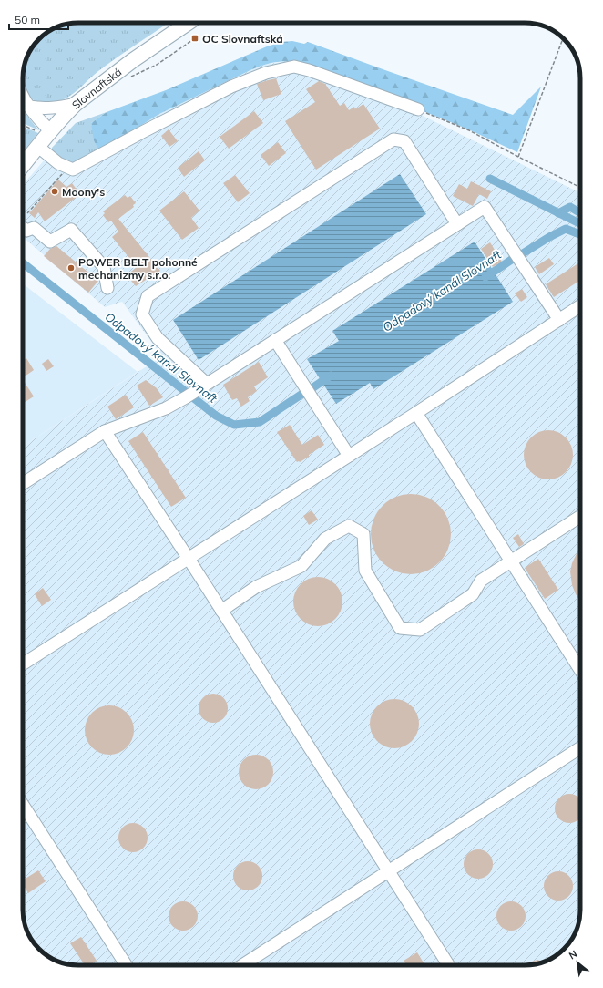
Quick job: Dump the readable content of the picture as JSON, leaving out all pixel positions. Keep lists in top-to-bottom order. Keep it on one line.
{"streets":{"main road":["Slovnaftská"]},"water":["Odpadový kanál Slovnaft"],"places":{"transit":["OC Slovnaftská"],"other":["Moony's","POWER BELT pohonné mechanizmy s.r.o."]},"scale_bar":"50 m","north":"top left"}
